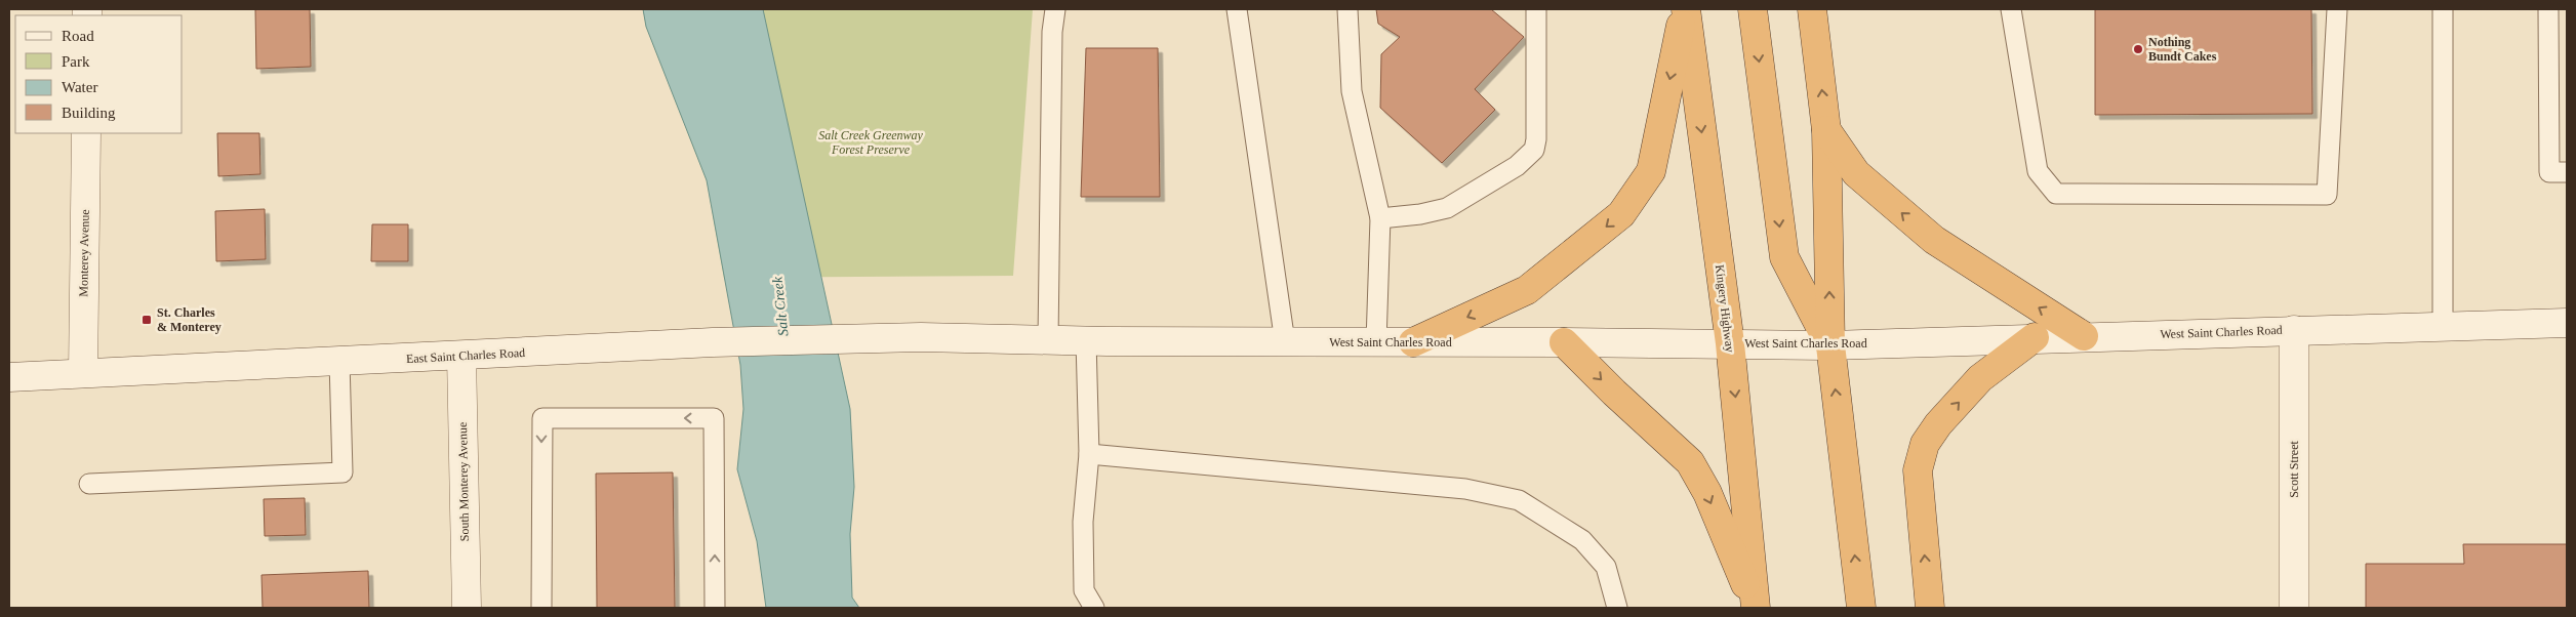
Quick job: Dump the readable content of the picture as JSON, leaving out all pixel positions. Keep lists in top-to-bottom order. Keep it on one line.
{"streets":{"highway":["Kingery Highway"],"main road":["Monterey Avenue","West Saint Charles Road","East Saint Charles Road","Scott Street","South Monterey Avenue"]},"crossings":[["Monterey Avenue","East Saint Charles Road"],["Kingery Highway","West Saint Charles Road"],["West Saint Charles Road","East Saint Charles Road"],["West Saint Charles Road","Scott Street"],["East Saint Charles Road","South Monterey Avenue"]],"water":["Salt Creek"],"parks":["Salt Creek Greenway Forest Preserve"],"places":{"other":["Nothing Bundt Cakes"],"transit":["St. Charles & Monterey"]},"legend":["Road","Park","Water","Building"]}
